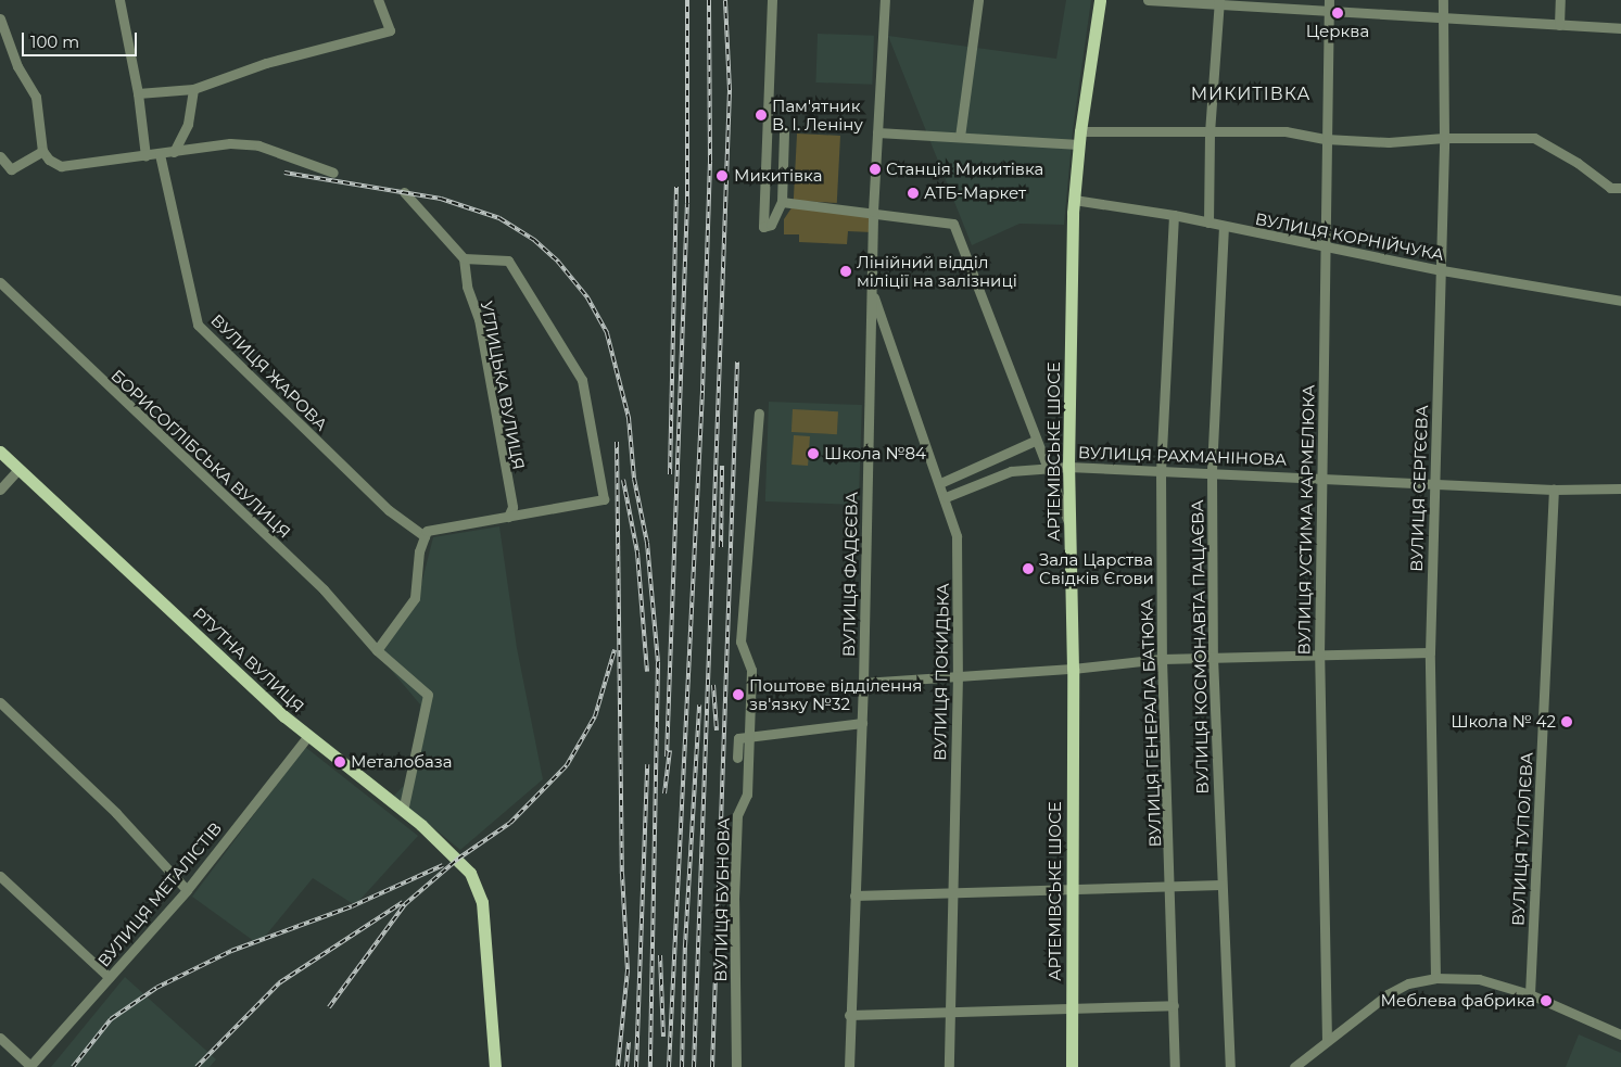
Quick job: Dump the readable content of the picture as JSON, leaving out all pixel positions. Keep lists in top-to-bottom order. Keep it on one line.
{"streets":{"main road":["АРТЕМІВСЬКЕ ШОСЕ","РТУТНА ВУЛИЦЯ"],"street":["ВУЛИЦЯ КОРНІЙЧУКА","ВУЛИЦЯ ЖАРОВА","УГЛИЦЬКА ВУЛИЦЯ","БОРИСОГЛІБСЬКА ВУЛИЦЯ","ВУЛИЦЯ РАХМАНІНОВА","ВУЛИЦЯ СЕРГЄЄВА","ВУЛИЦЯ УСТИМА КАРМЕЛЮКА","ВУЛИЦЯ ФАДЄЄВА","ВУЛИЦЯ КОСМОНАВТА ПАЦАЄВА","ВУЛИЦЯ ПОКИДЬКА","ВУЛИЦЯ ГЕНЕРАЛА БАТЮКА","ВУЛИЦЯ ТУПОЛЄВА","ВУЛИЦЯ МЕТАЛІСТІВ","ВУЛИЦЯ БУБНОВА"]},"crossings":[["ВУЛИЦЯ КОРНІЙЧУКА","АРТЕМІВСЬКЕ ШОСЕ"],["ВУЛИЦЯ КОРНІЙЧУКА","ВУЛИЦЯ СЕРГЄЄВА"],["ВУЛИЦЯ КОРНІЙЧУКА","ВУЛИЦЯ УСТИМА КАРМЕЛЮКА"],["ВУЛИЦЯ КОРНІЙЧУКА","ВУЛИЦЯ КОСМОНАВТА ПАЦАЄВА"],["ВУЛИЦЯ КОРНІЙЧУКА","ВУЛИЦЯ ГЕНЕРАЛА БАТЮКА"],["АРТЕМІВСЬКЕ ШОСЕ","ВУЛИЦЯ РАХМАНІНОВА"],["БОРИСОГЛІБСЬКА ВУЛИЦЯ","РТУТНА ВУЛИЦЯ"],["ВУЛИЦЯ РАХМАНІНОВА","ВУЛИЦЯ СЕРГЄЄВА"],["ВУЛИЦЯ РАХМАНІНОВА","ВУЛИЦЯ УСТИМА КАРМЕЛЮКА"],["ВУЛИЦЯ РАХМАНІНОВА","ВУЛИЦЯ КОСМОНАВТА ПАЦАЄВА"],["ВУЛИЦЯ РАХМАНІНОВА","ВУЛИЦЯ ПОКИДЬКА"],["ВУЛИЦЯ РАХМАНІНОВА","ВУЛИЦЯ ГЕНЕРАЛА БАТЮКА"],["ВУЛИЦЯ РАХМАНІНОВА","ВУЛИЦЯ ТУПОЛЄВА"],["ВУЛИЦЯ ФАДЄЄВА","ВУЛИЦЯ ПОКИДЬКА"],["РТУТНА ВУЛИЦЯ","ВУЛИЦЯ МЕТАЛІСТІВ"]],"districts":["МИКИТІВКА"],"places":["Церква","Пам'ятник В. І. Леніну","Станція Микитівка","Микитівка","АТБ-Маркет","Лінійний відділ міліції на залізниці","Школа №84","Зала Царства Свідків Єгови","Поштове відділення зв'язку №32","Школа № 42","Металобаза","Меблева фабрика"],"scale_bar":"100 m"}
